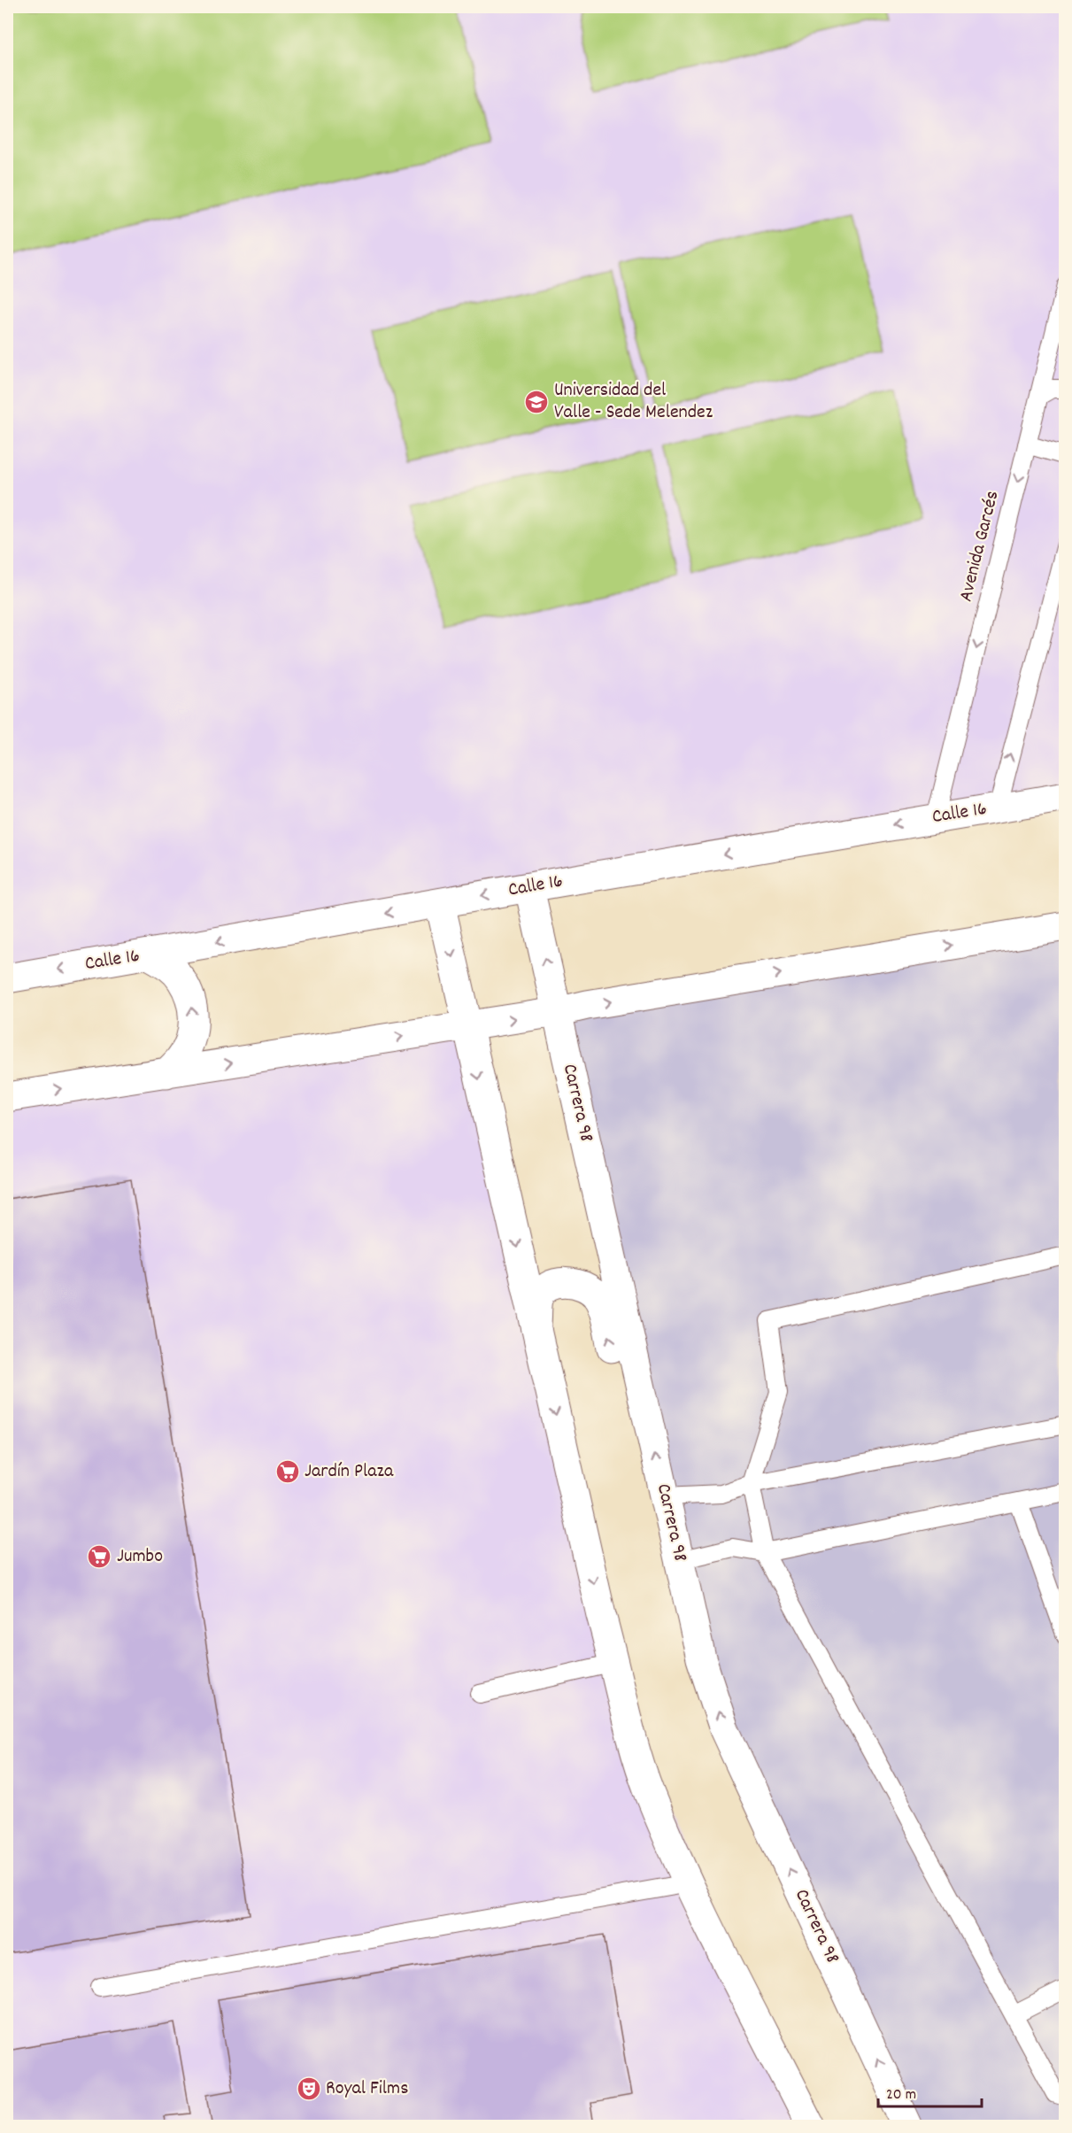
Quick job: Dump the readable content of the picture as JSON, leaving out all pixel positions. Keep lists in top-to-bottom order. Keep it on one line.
{"streets":{"street":["Calle 16","Carrera 98"],"lane":["Avenida Garcés"]},"crossings":[["Avenida Garcés","Calle 16"],["Calle 16","Carrera 98"]],"places":{"school or university":["Universidad del Valle - Sede Melendez"],"supermarket":["Jardín Plaza","Jumbo"],"theatre":["Royal Films"]},"scale_bar":"20 m"}
